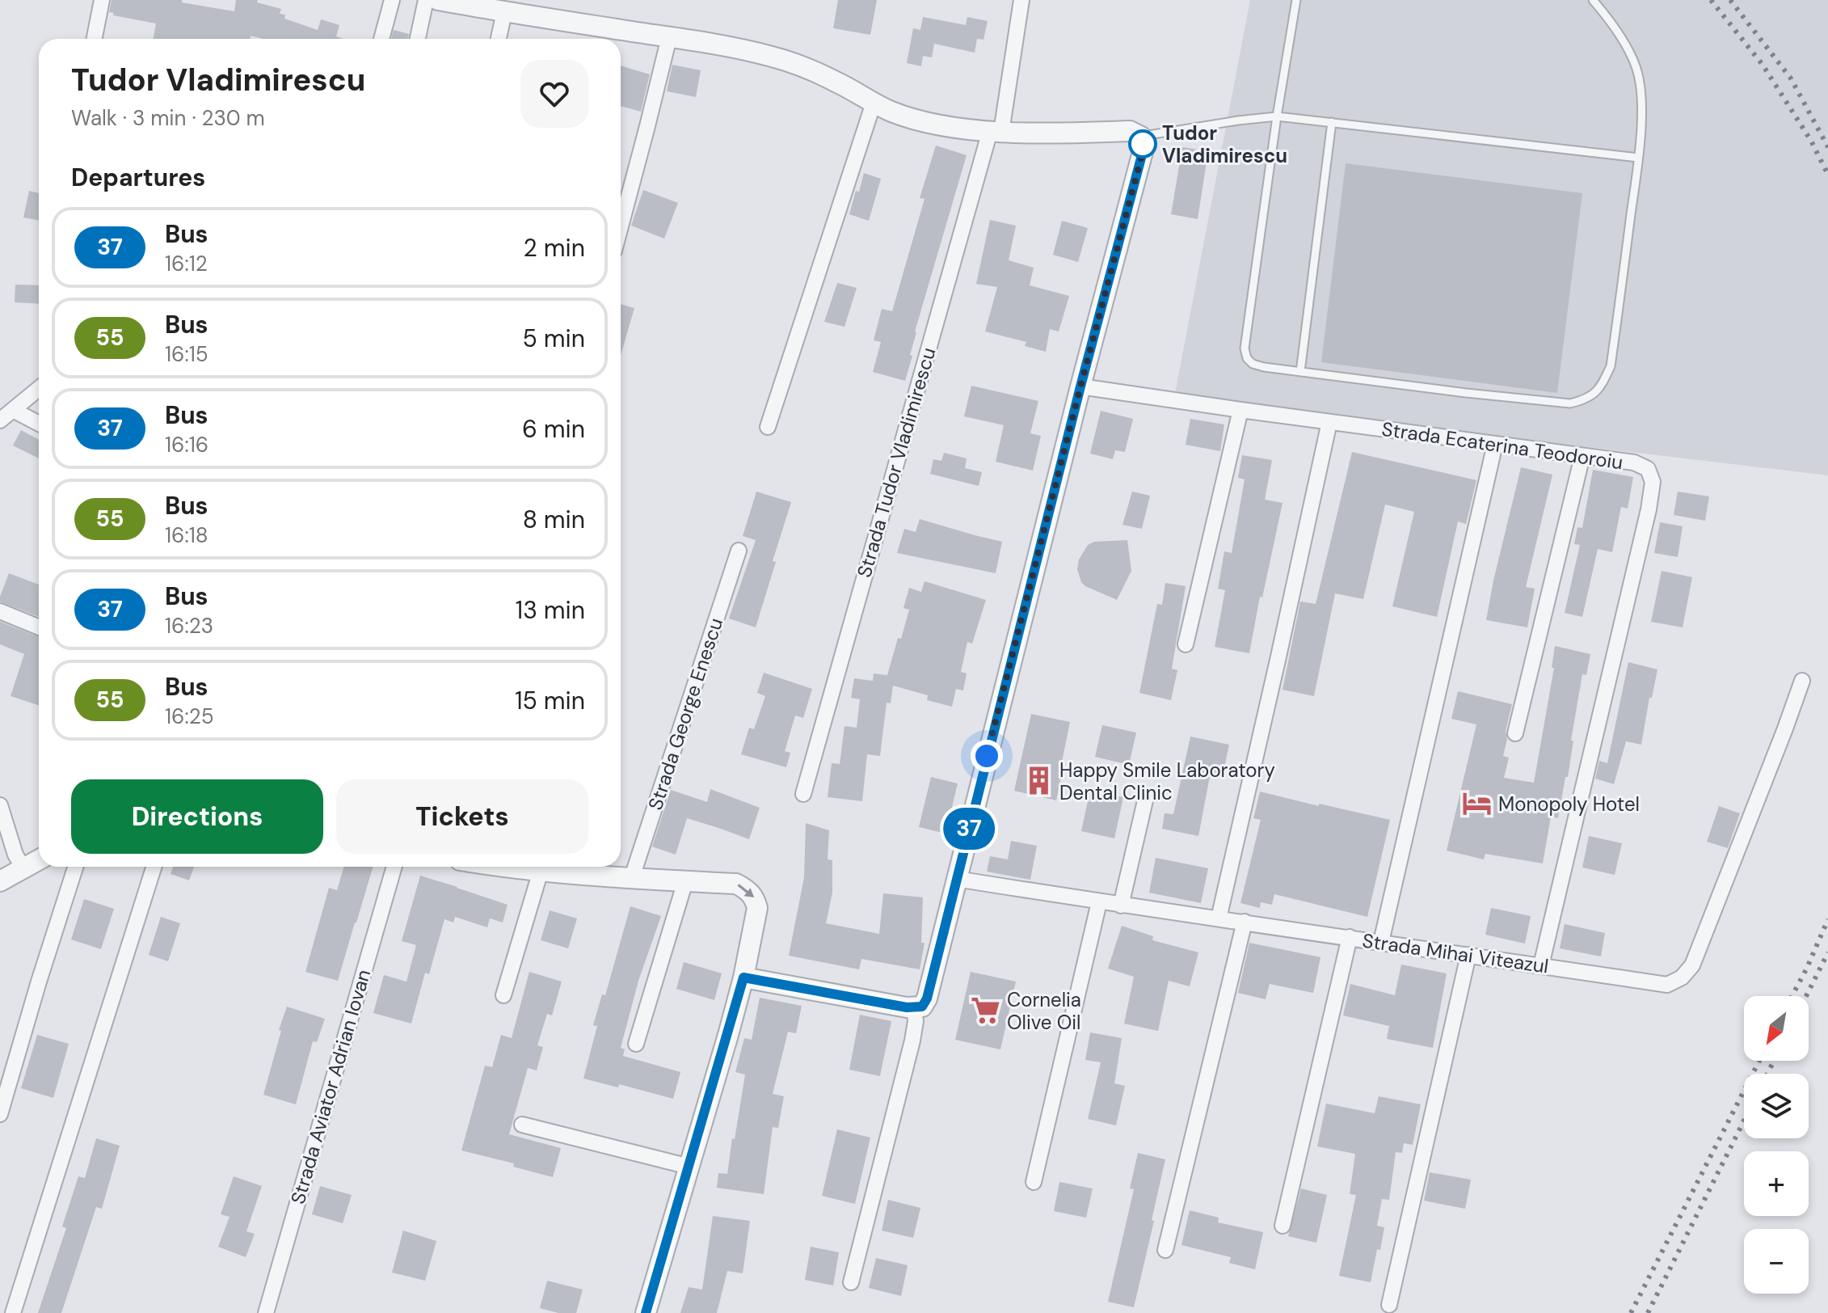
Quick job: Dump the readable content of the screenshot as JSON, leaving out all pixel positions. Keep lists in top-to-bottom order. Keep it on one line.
{"streets":{"street":["Strada Ecaterina Teodoroiu","Strada Tudor Vladimirescu","Strada George Enescu","Strada Mihai Viteazul","Strada Aviator Adrian Iovan"]},"crossings":[["Strada Ecaterina Teodoroiu","Strada Mihai Viteazul"]],"places":{"other":["Tudor Vladimirescu"],"building":["Happy Smile Laboratory Dental Clinic"],"hotel":["Monopoly Hotel"],"supermarket":["Cornelia Olive Oil"]},"lines":["bus line 37"],"north":"bottom left","page":{"on_map":"37","heading":[["Tudor Vladimirescu","Walk · 3 min · 230 m"],"Departures"],"list":[{"mark":"37","name":"Bus","note":"16:12","value":"2 min"},{"mark":"55","name":"Bus","note":"16:15","value":"5 min"},{"mark":"37","name":"Bus","note":"16:16","value":"6 min"},{"mark":"55","name":"Bus","note":"16:18","value":"8 min"},{"mark":"37","name":"Bus","note":"16:23","value":"13 min"},{"mark":"55","name":"Bus","note":"16:25","value":"15 min"}],"buttons":["Directions","Tickets"],"map_buttons":["+","−"]}}
